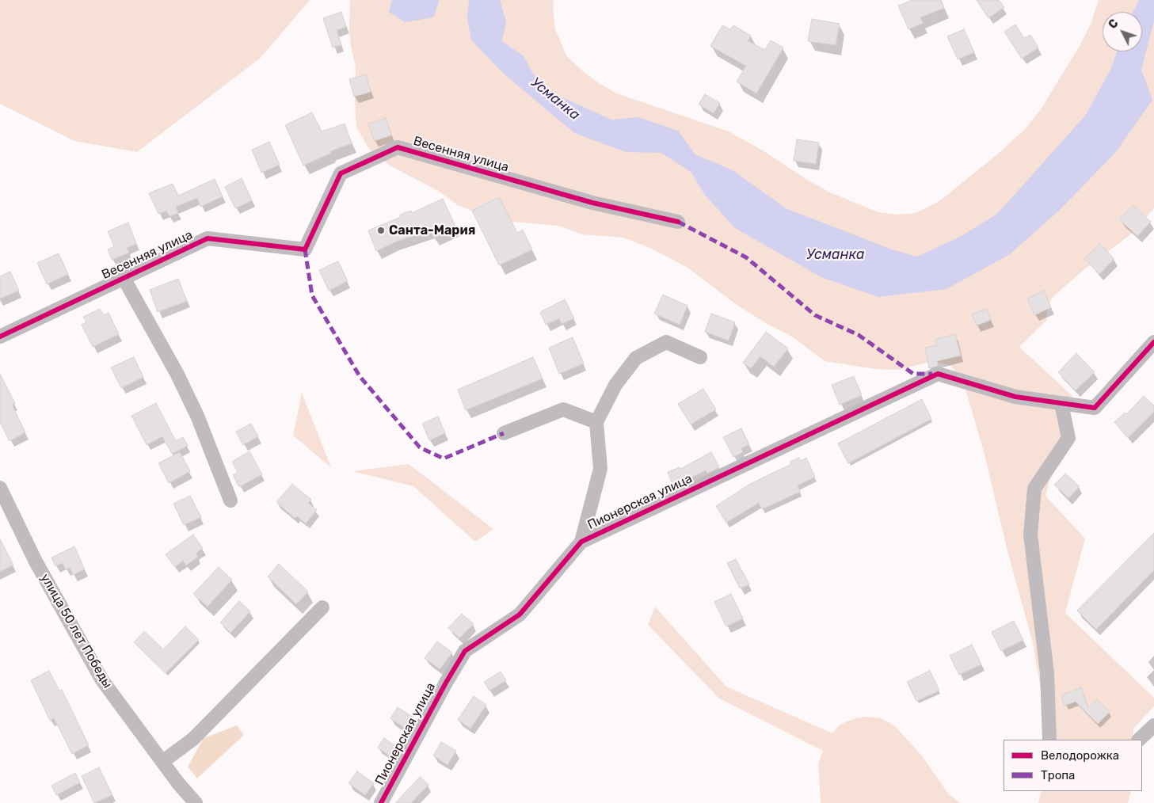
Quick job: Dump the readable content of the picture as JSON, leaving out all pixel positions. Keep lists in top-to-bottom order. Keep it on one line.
{"streets":{"street":["Весенняя улица","Пионерская улица","улица 50 лет Победы"]},"water":["Усманка"],"places":["Санта-Мария"],"legend":["Велодорожка","Тропа"],"north":"top left"}
